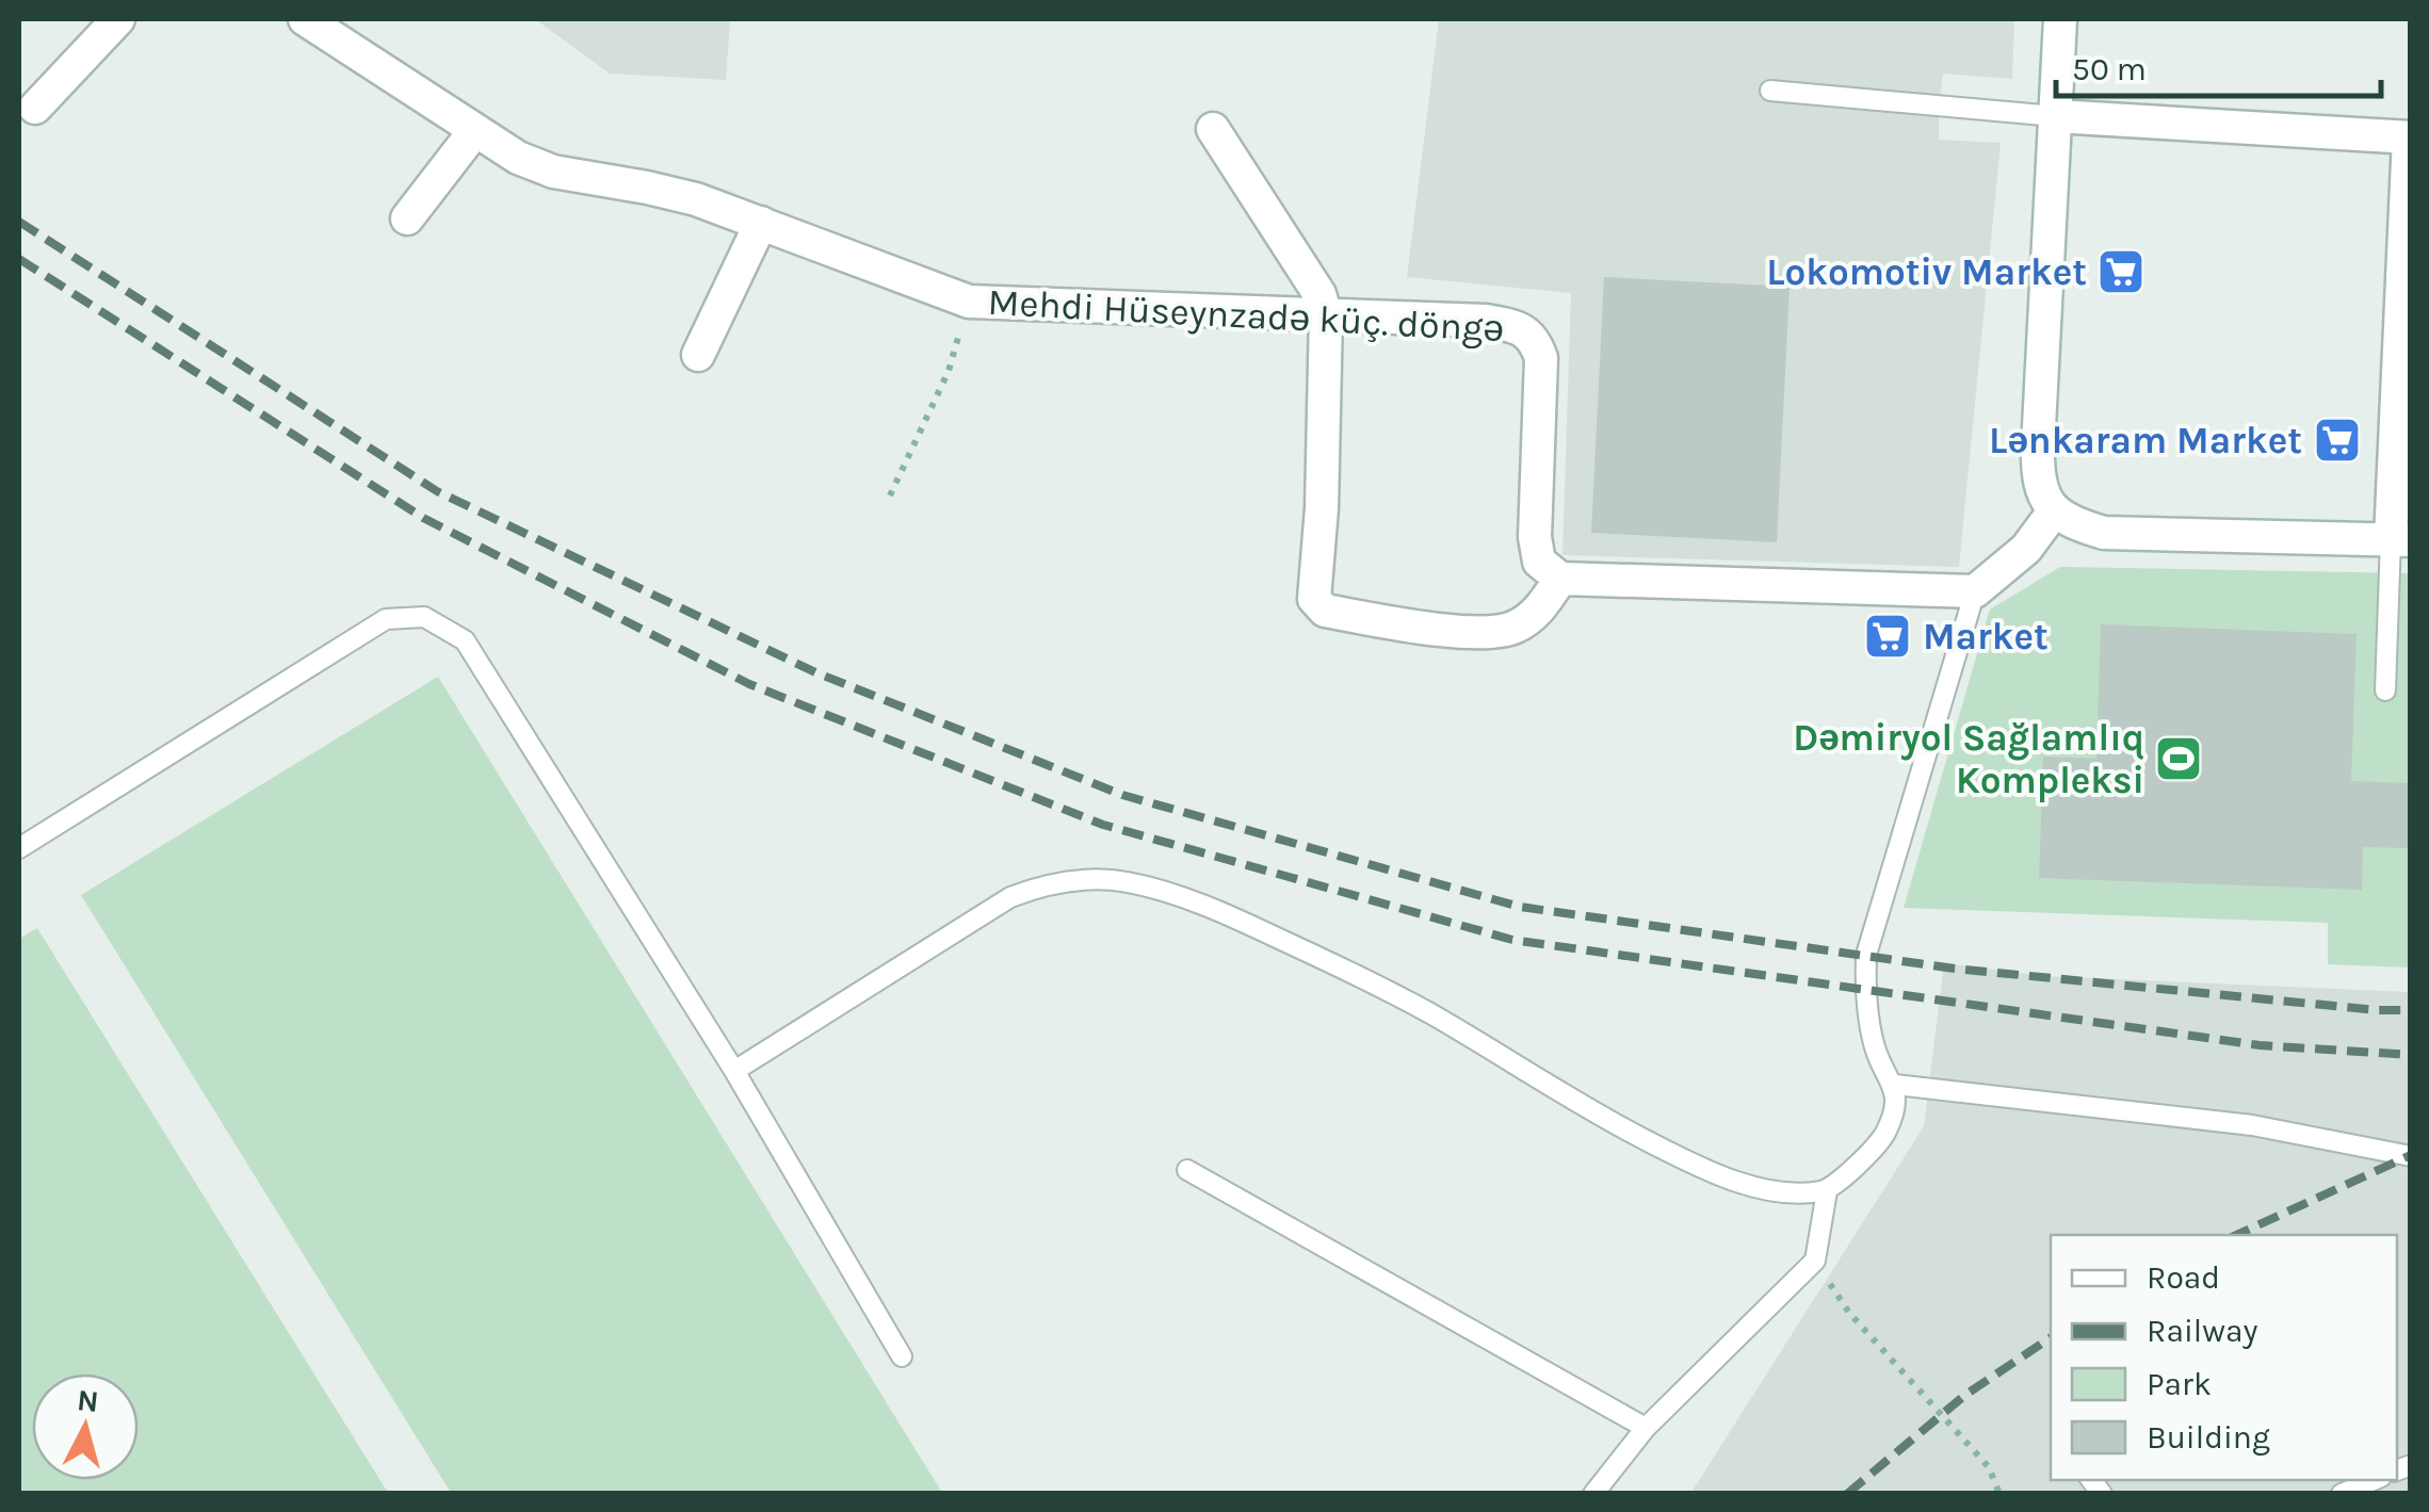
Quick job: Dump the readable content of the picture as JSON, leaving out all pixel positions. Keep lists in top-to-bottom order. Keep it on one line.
{"streets":{"street":["Mehdi Hüseynzadə küç. döngə"]},"places":{"supermarket":["Lokomotiv Market","Lənkaram Market","Market"],"sports":["Dəmiryol Sağlamlıq Kompleksi"]},"legend":["Road","Railway","Park","Building"],"scale_bar":"50 m","north":"top"}
